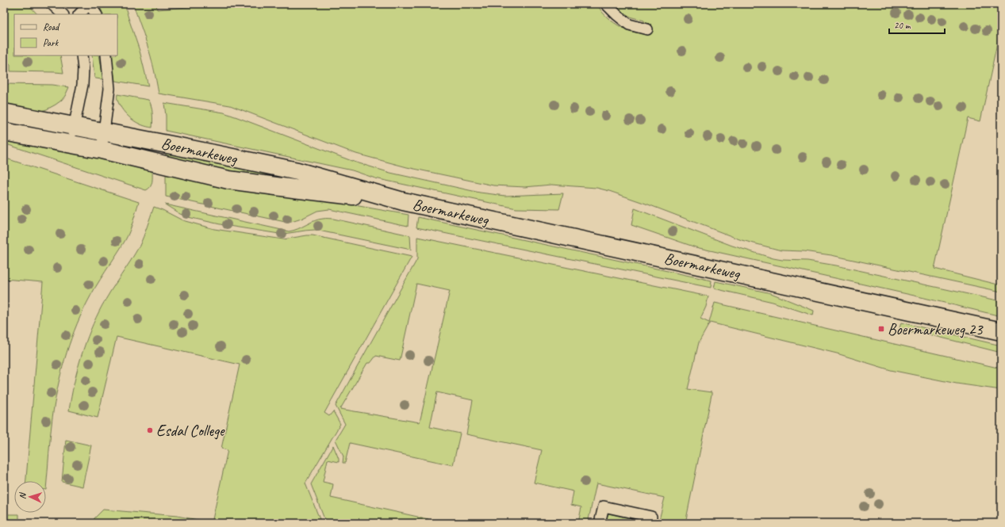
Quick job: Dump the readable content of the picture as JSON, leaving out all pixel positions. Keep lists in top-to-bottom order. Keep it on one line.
{"streets":{"street":["Boermarkeweg"]},"places":{"transit":["Boermarkeweg 23"],"other":["Esdal College"]},"legend":["Road","Park"],"scale_bar":"20 m","north":"left"}
